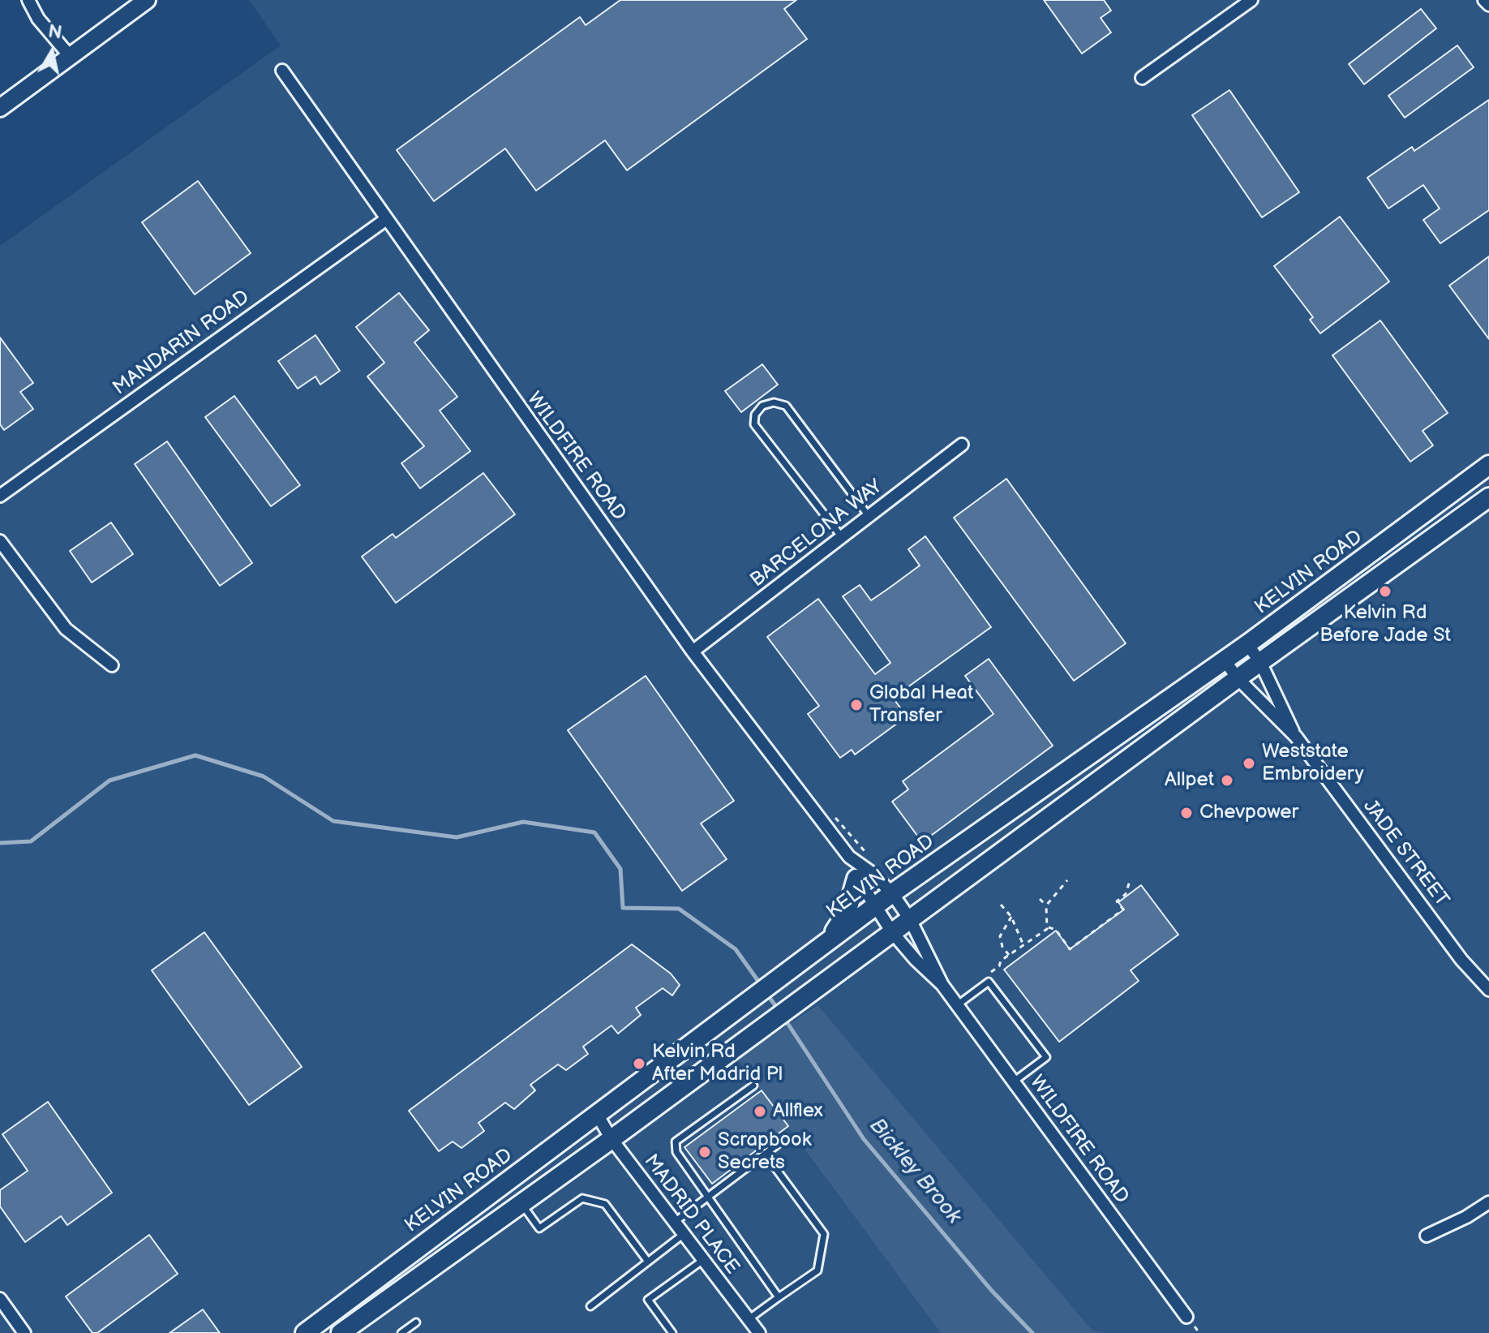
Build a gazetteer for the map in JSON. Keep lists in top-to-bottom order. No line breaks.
{"streets":{"main road":["KELVIN ROAD"],"street":["MANDARIN ROAD","WILDFIRE ROAD","BARCELONA WAY","JADE STREET","MADRID PLACE"]},"crossings":[["MANDARIN ROAD","WILDFIRE ROAD"],["WILDFIRE ROAD","BARCELONA WAY"],["WILDFIRE ROAD","KELVIN ROAD"],["KELVIN ROAD","JADE STREET"],["KELVIN ROAD","MADRID PLACE"]],"water":["Bickley Brook"],"places":["Kelvin Rd Before Jade St","Global Heat Transfer","Weststate Embroidery","Allpet","Chevpower","Kelvin Rd After Madrid Pl","Allflex","Scrapbook Secrets"],"north":"top"}
